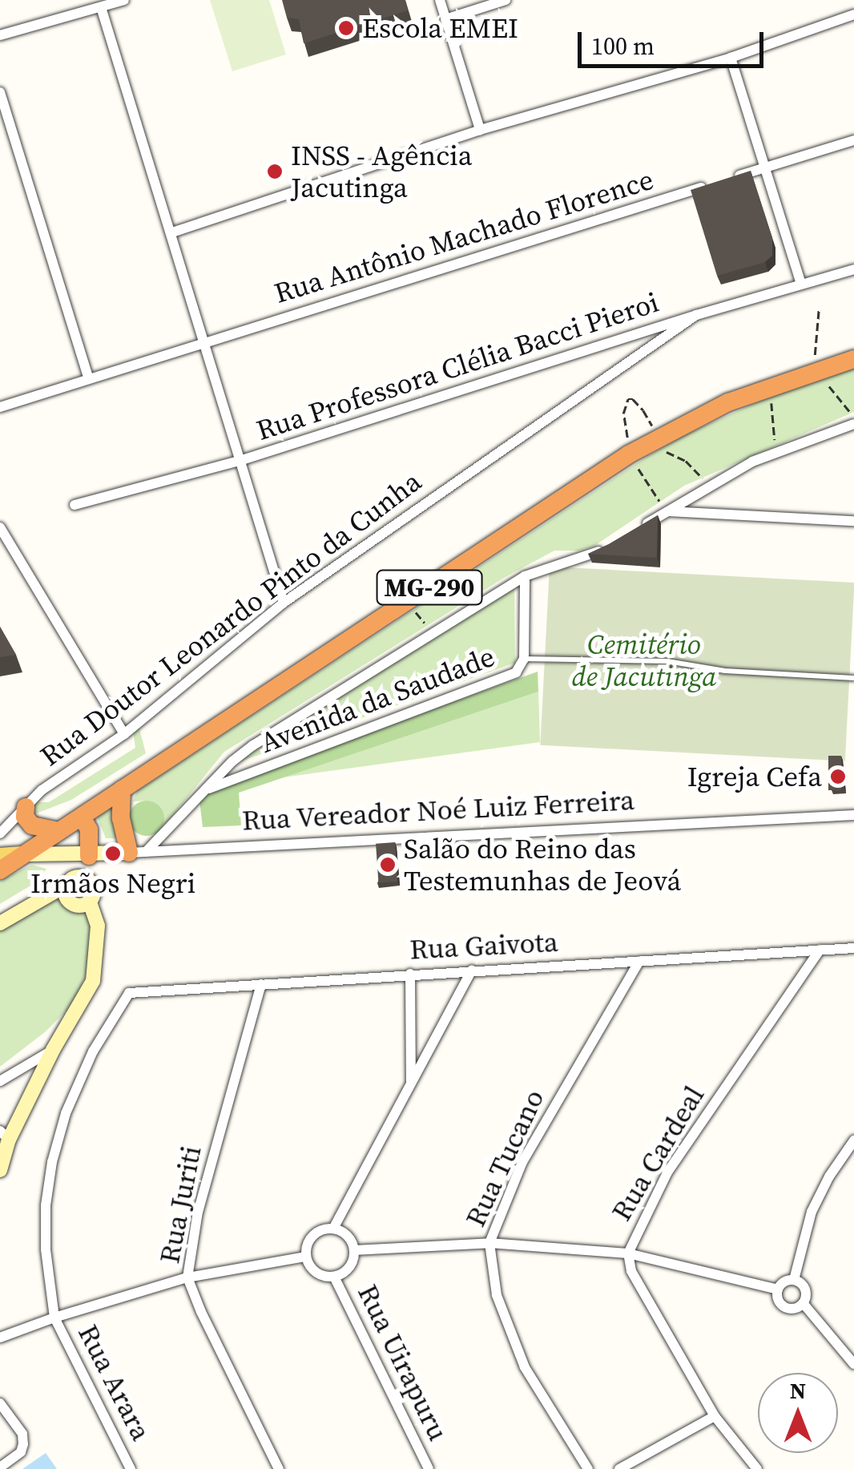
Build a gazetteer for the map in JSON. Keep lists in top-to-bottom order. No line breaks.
{"streets":{"highway":["MG-290"],"street":["Rua Antônio Machado Florence","Rua Professora Clélia Bacci Pieroi","Rua Doutor Leonardo Pinto da Cunha","Avenida da Saudade","Rua Vereador Noé Luiz Ferreira","Rua Gaivota","Rua Cardeal","Rua Tucano","Rua Juriti","Rua Uirapuru","Rua Arara"]},"crossings":[["Rua Professora Clélia Bacci Pieroi","Rua Doutor Leonardo Pinto da Cunha"],["MG-290","Rua Vereador Noé Luiz Ferreira"],["Rua Gaivota","Rua Cardeal"],["Rua Gaivota","Rua Tucano"],["Rua Gaivota","Rua Juriti"],["Rua Gaivota","Rua Arara"]],"parks":["Cemitério de Jacutinga"],"places":["Escola EMEI","INSS - Agência Jacutinga","Igreja Cefa","Irmãos Negri","Salão do Reino das Testemunhas de Jeová"],"scale_bar":"100 m","north":"top"}
